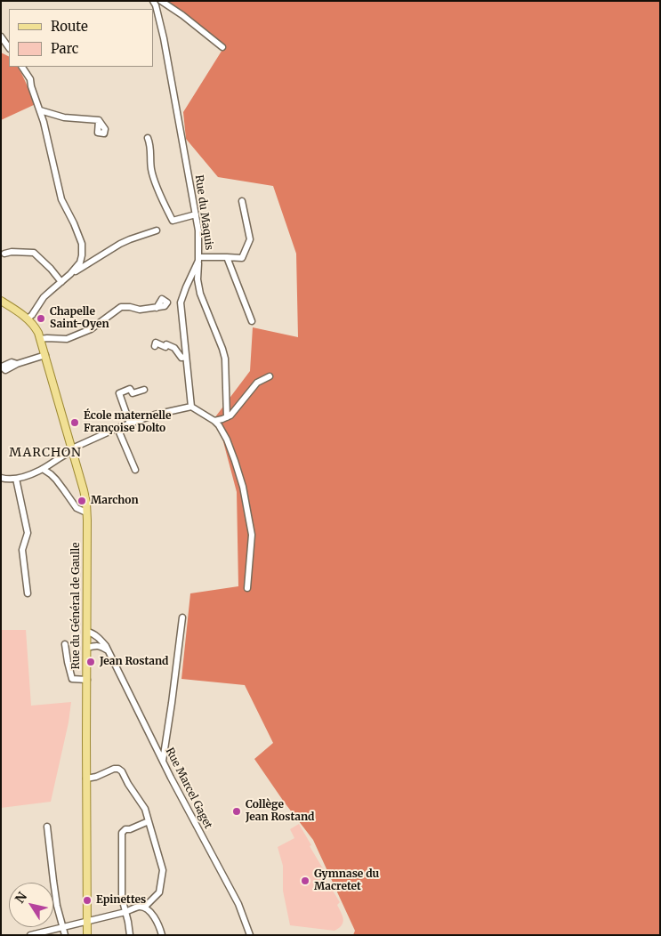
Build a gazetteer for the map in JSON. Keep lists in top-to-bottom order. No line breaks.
{"streets":{"main road":["Rue du Général de Gaulle"],"street":["Rue du Maquis","Rue Marcel Gaget"]},"crossings":[["Rue du Général de Gaulle","Rue Marcel Gaget"]],"districts":["MARCHON"],"places":["Chapelle Saint-Oyen","École maternelle Françoise Dolto","Marchon","Jean Rostand","Collège Jean Rostand","Gymnase du Macretet","Epinettes"],"legend":["Route","Parc"],"north":"top left"}
